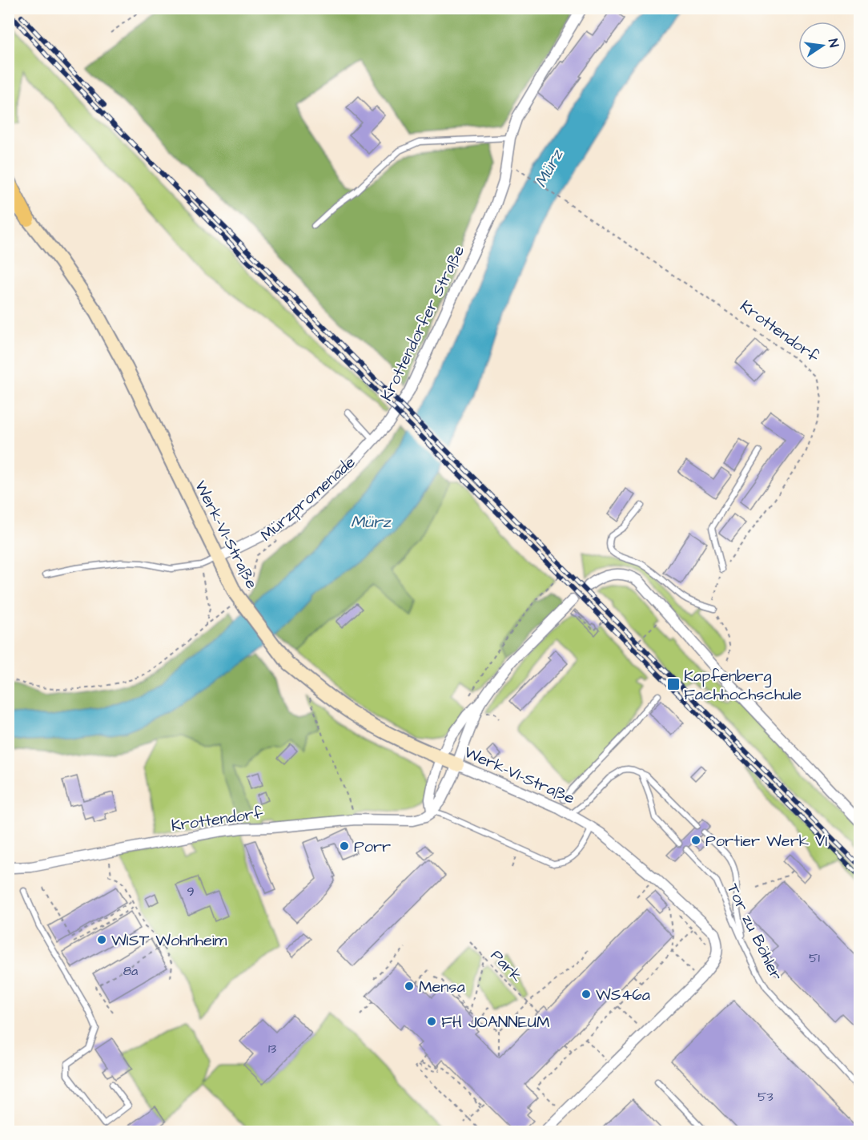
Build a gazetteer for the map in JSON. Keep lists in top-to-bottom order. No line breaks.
{"streets":{"main road":["Werk-VI-Straße"],"street":["Krottendorfer Straße","Krottendorf"],"lane":["Tor zu Böhler"],"path":["Mürzpromenade","Park"]},"crossings":[["Krottendorfer Straße","Werk-VI-Straße"],["Mürzpromenade","Werk-VI-Straße"]],"water":["Mürz"],"places":{"transit":["Kapfenberg Fachhochschule"],"other":["Portier Werk VI","Porr","WIST Wohnheim","Mensa","WS46a","FH JOANNEUM"]},"house_numbers":["9","51","8a","13","53"],"north":"right"}
